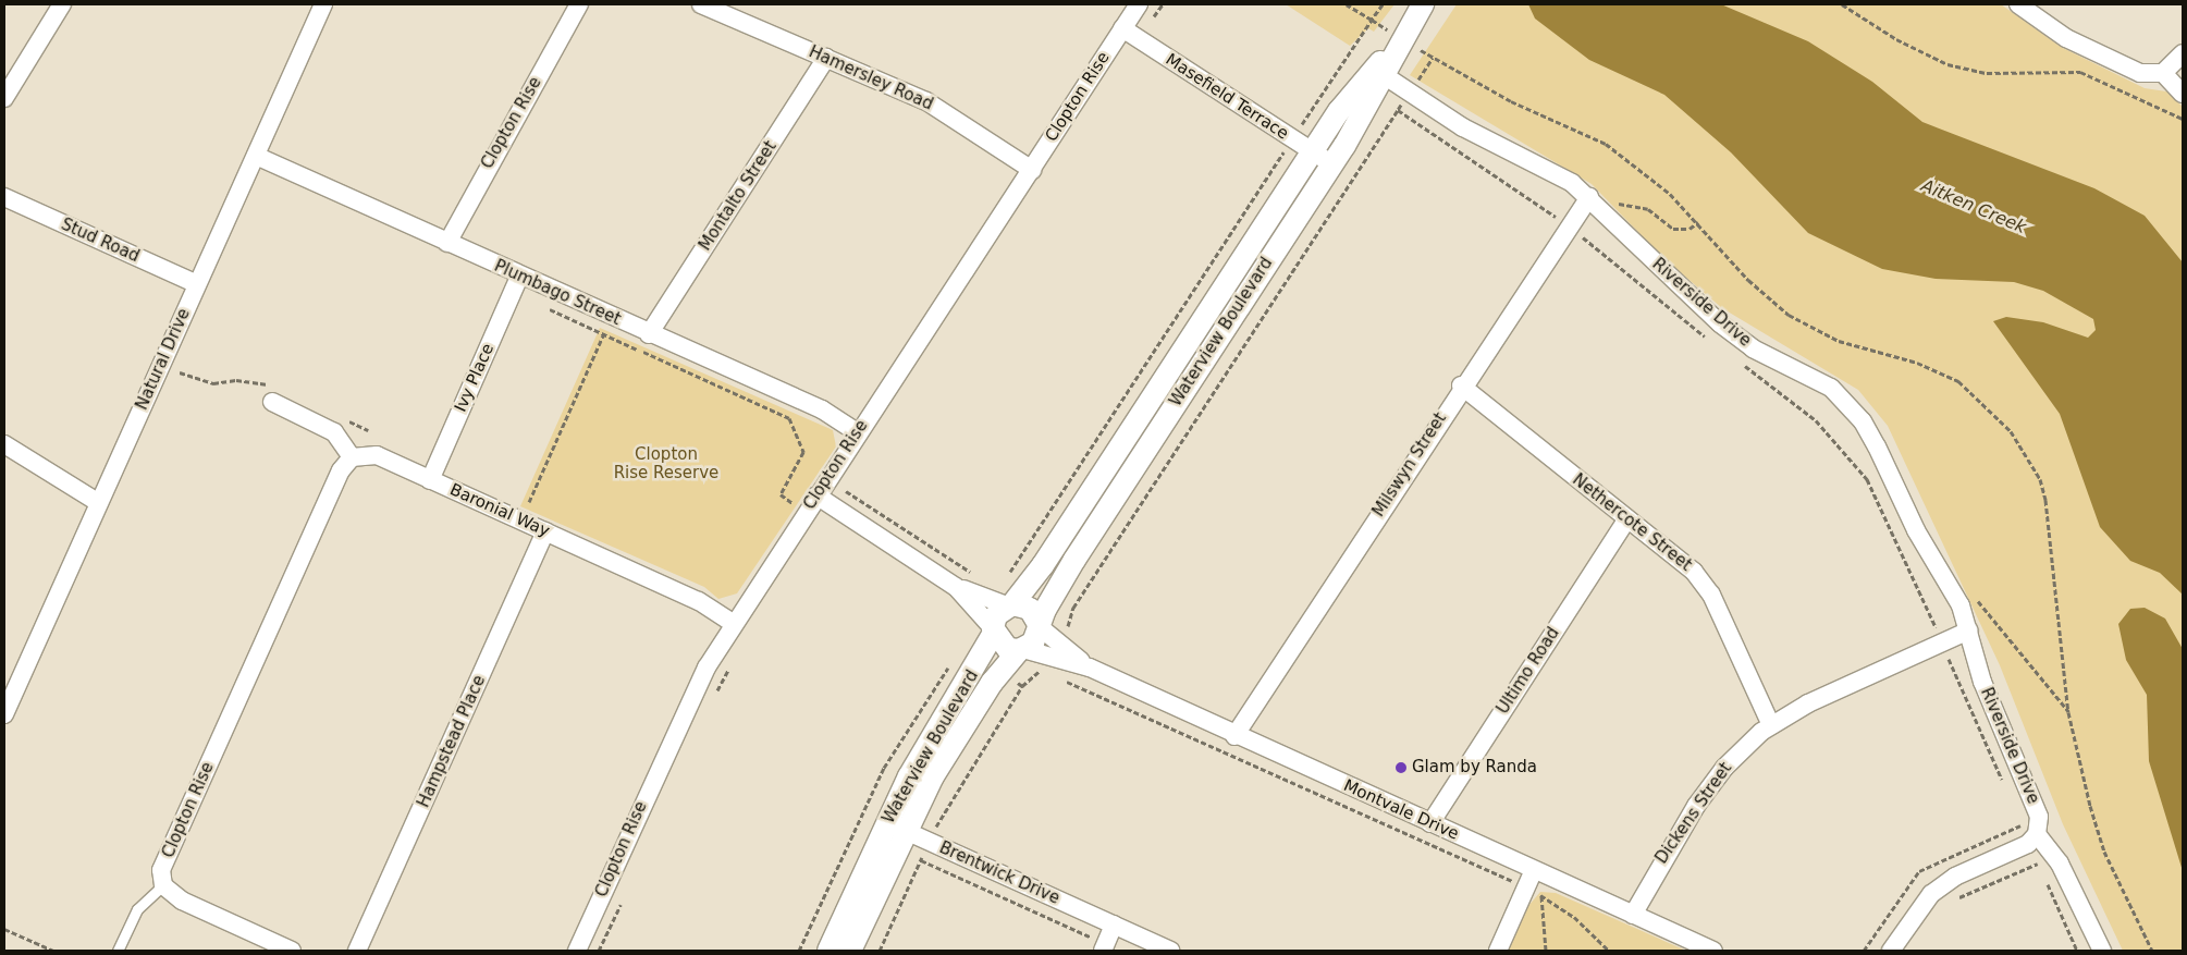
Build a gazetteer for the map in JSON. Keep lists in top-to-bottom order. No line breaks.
{"streets":{"street":["Hamersley Road","Clopton Rise","Masefield Terrace","Montalto Street","Stud Road","Plumbago Street","Riverside Drive","Waterview Boulevard","Natural Drive","Ivy Place","Milswyn Street","Baronial Way","Nethercote Street","Ultimo Road","Hampstead Place","Montvale Drive","Dickens Street","Brentwick Drive"]},"crossings":[["Hamersley Road","Clopton Rise"],["Hamersley Road","Montalto Street"],["Clopton Rise","Masefield Terrace"],["Clopton Rise","Plumbago Street"],["Clopton Rise","Baronial Way"],["Masefield Terrace","Waterview Boulevard"],["Montalto Street","Plumbago Street"],["Stud Road","Natural Drive"],["Plumbago Street","Natural Drive"],["Plumbago Street","Ivy Place"],["Riverside Drive","Waterview Boulevard"],["Riverside Drive","Milswyn Street"],["Waterview Boulevard","Montvale Drive"],["Waterview Boulevard","Brentwick Drive"],["Ivy Place","Baronial Way"],["Milswyn Street","Nethercote Street"],["Milswyn Street","Montvale Drive"],["Baronial Way","Hampstead Place"],["Nethercote Street","Ultimo Road"],["Nethercote Street","Dickens Street"],["Ultimo Road","Montvale Drive"],["Montvale Drive","Dickens Street"]],"water":["Aitken Creek"],"parks":["Clopton Rise Reserve"],"places":["Glam by Randa"]}
